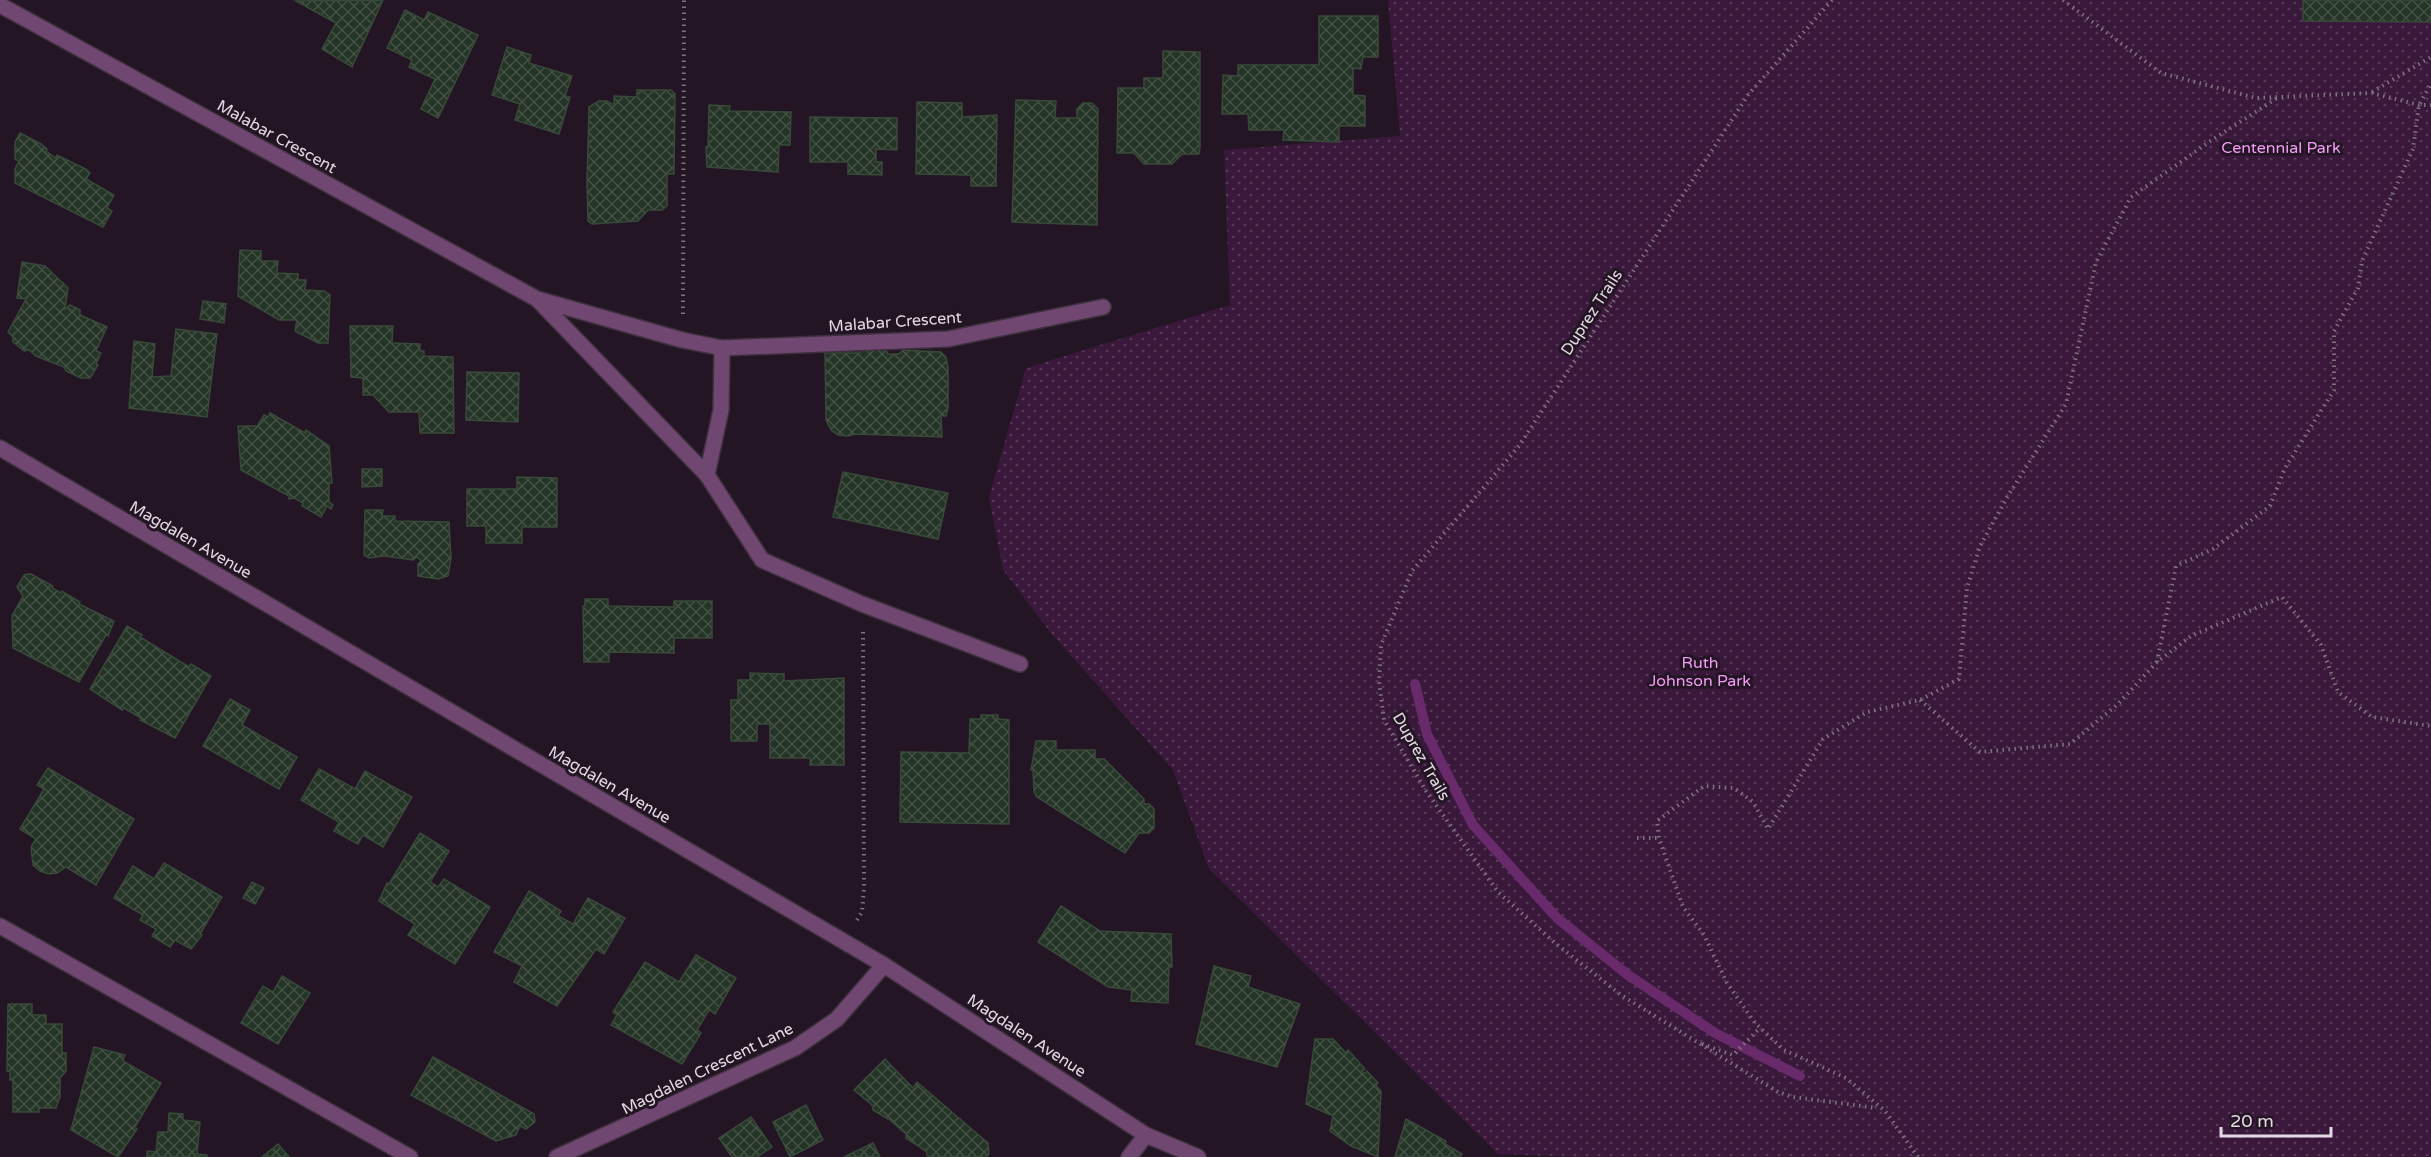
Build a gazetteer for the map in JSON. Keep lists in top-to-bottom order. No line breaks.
{"streets":{"street":["Malabar Crescent","Magdalen Avenue","Magdalen Crescent Lane"],"path":["Duprez Trails"]},"crossings":[["Magdalen Avenue","Magdalen Crescent Lane"]],"parks":["Centennial Park","Ruth Johnson Park"],"scale_bar":"20 m"}
